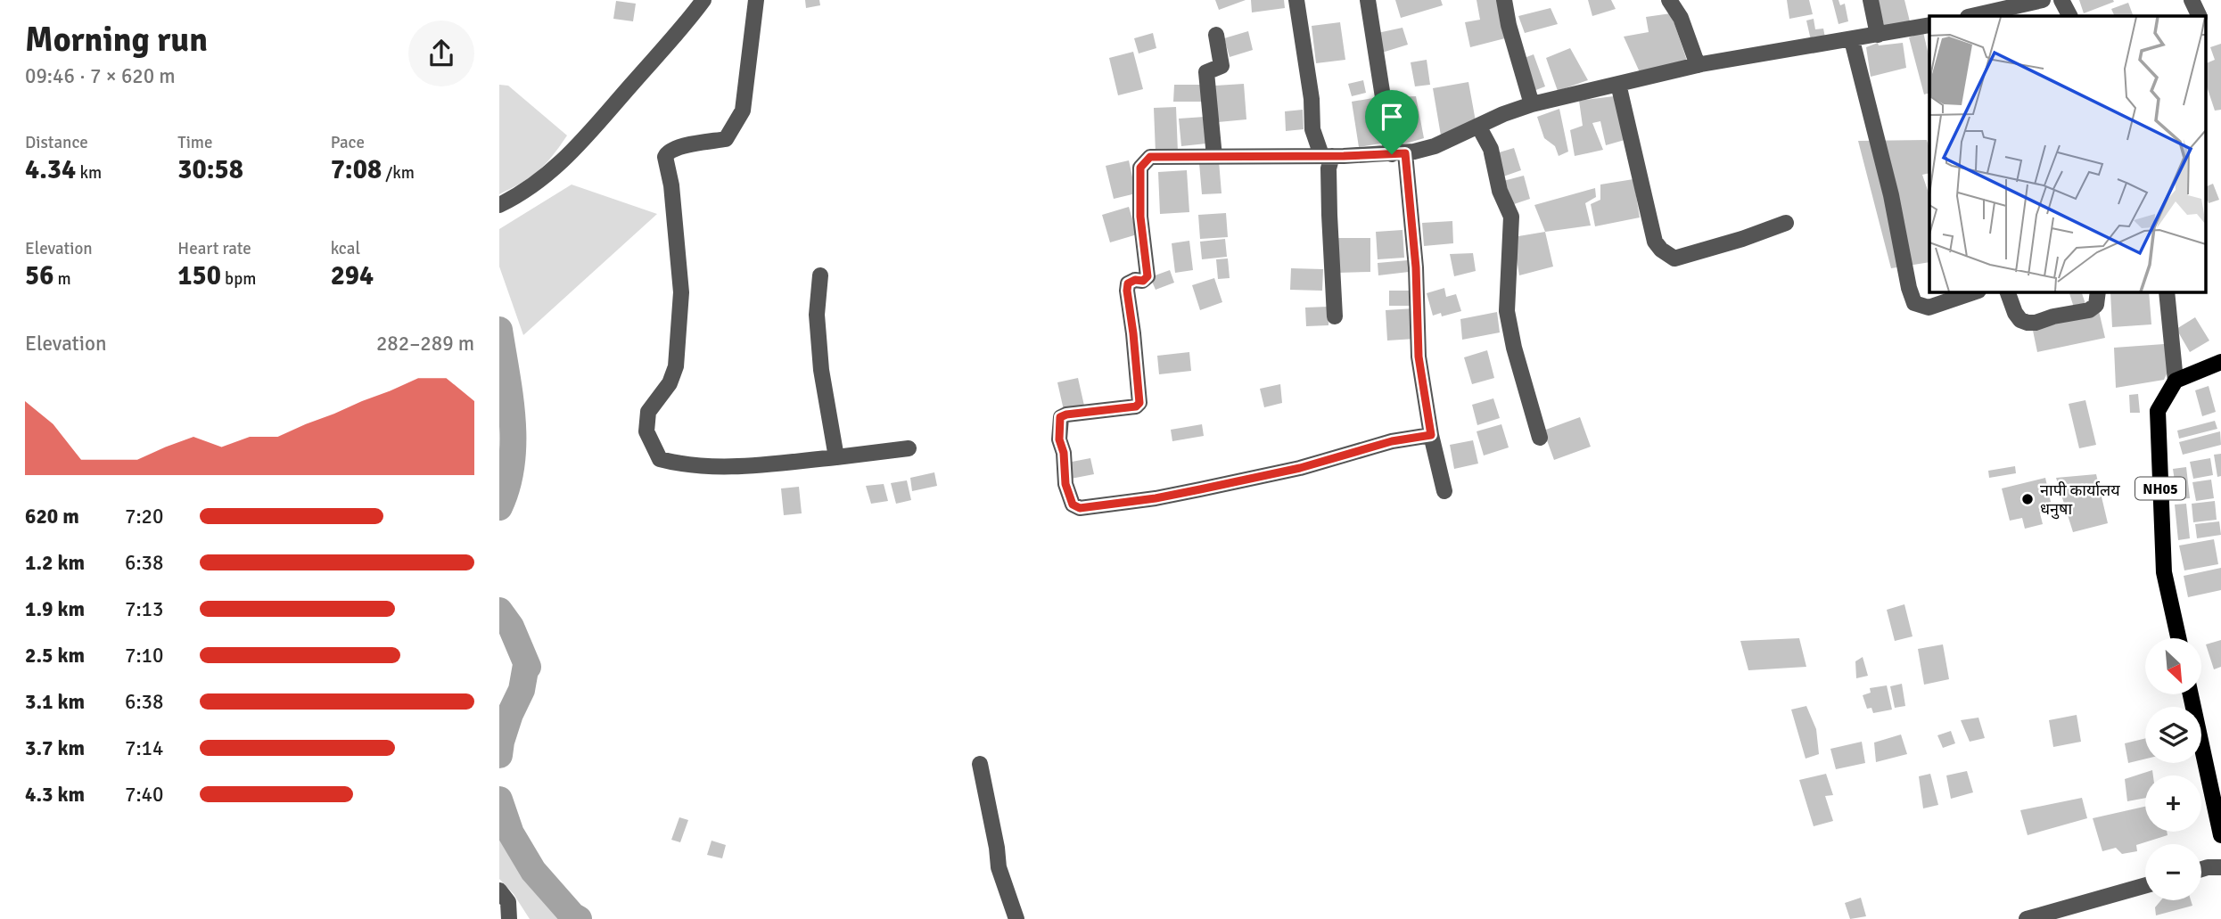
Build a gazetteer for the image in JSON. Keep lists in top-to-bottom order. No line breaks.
{"streets":{"main road":["NH05"]},"places":["नापी कार्यालय धनुषा"],"north":"bottom right","page":{"heading":["Morning run","09:46 · 7 × 620 m"],"stats":[["Distance","4.34 km"],["Time","30:58"],["Pace","7:08 /km"],["Elevation","56 m"],["Heart rate","150 bpm"],["kcal","294"]],"chart":["Elevation","282–289 m"],"list":[{"name":"620 m","note":"7:20"},{"name":"1.2 km","note":"6:38"},{"name":"1.9 km","note":"7:13"},{"name":"2.5 km","note":"7:10"},{"name":"3.1 km","note":"6:38"},{"name":"3.7 km","note":"7:14"},{"name":"4.3 km","note":"7:40"}],"map_buttons":["+","−"]}}
